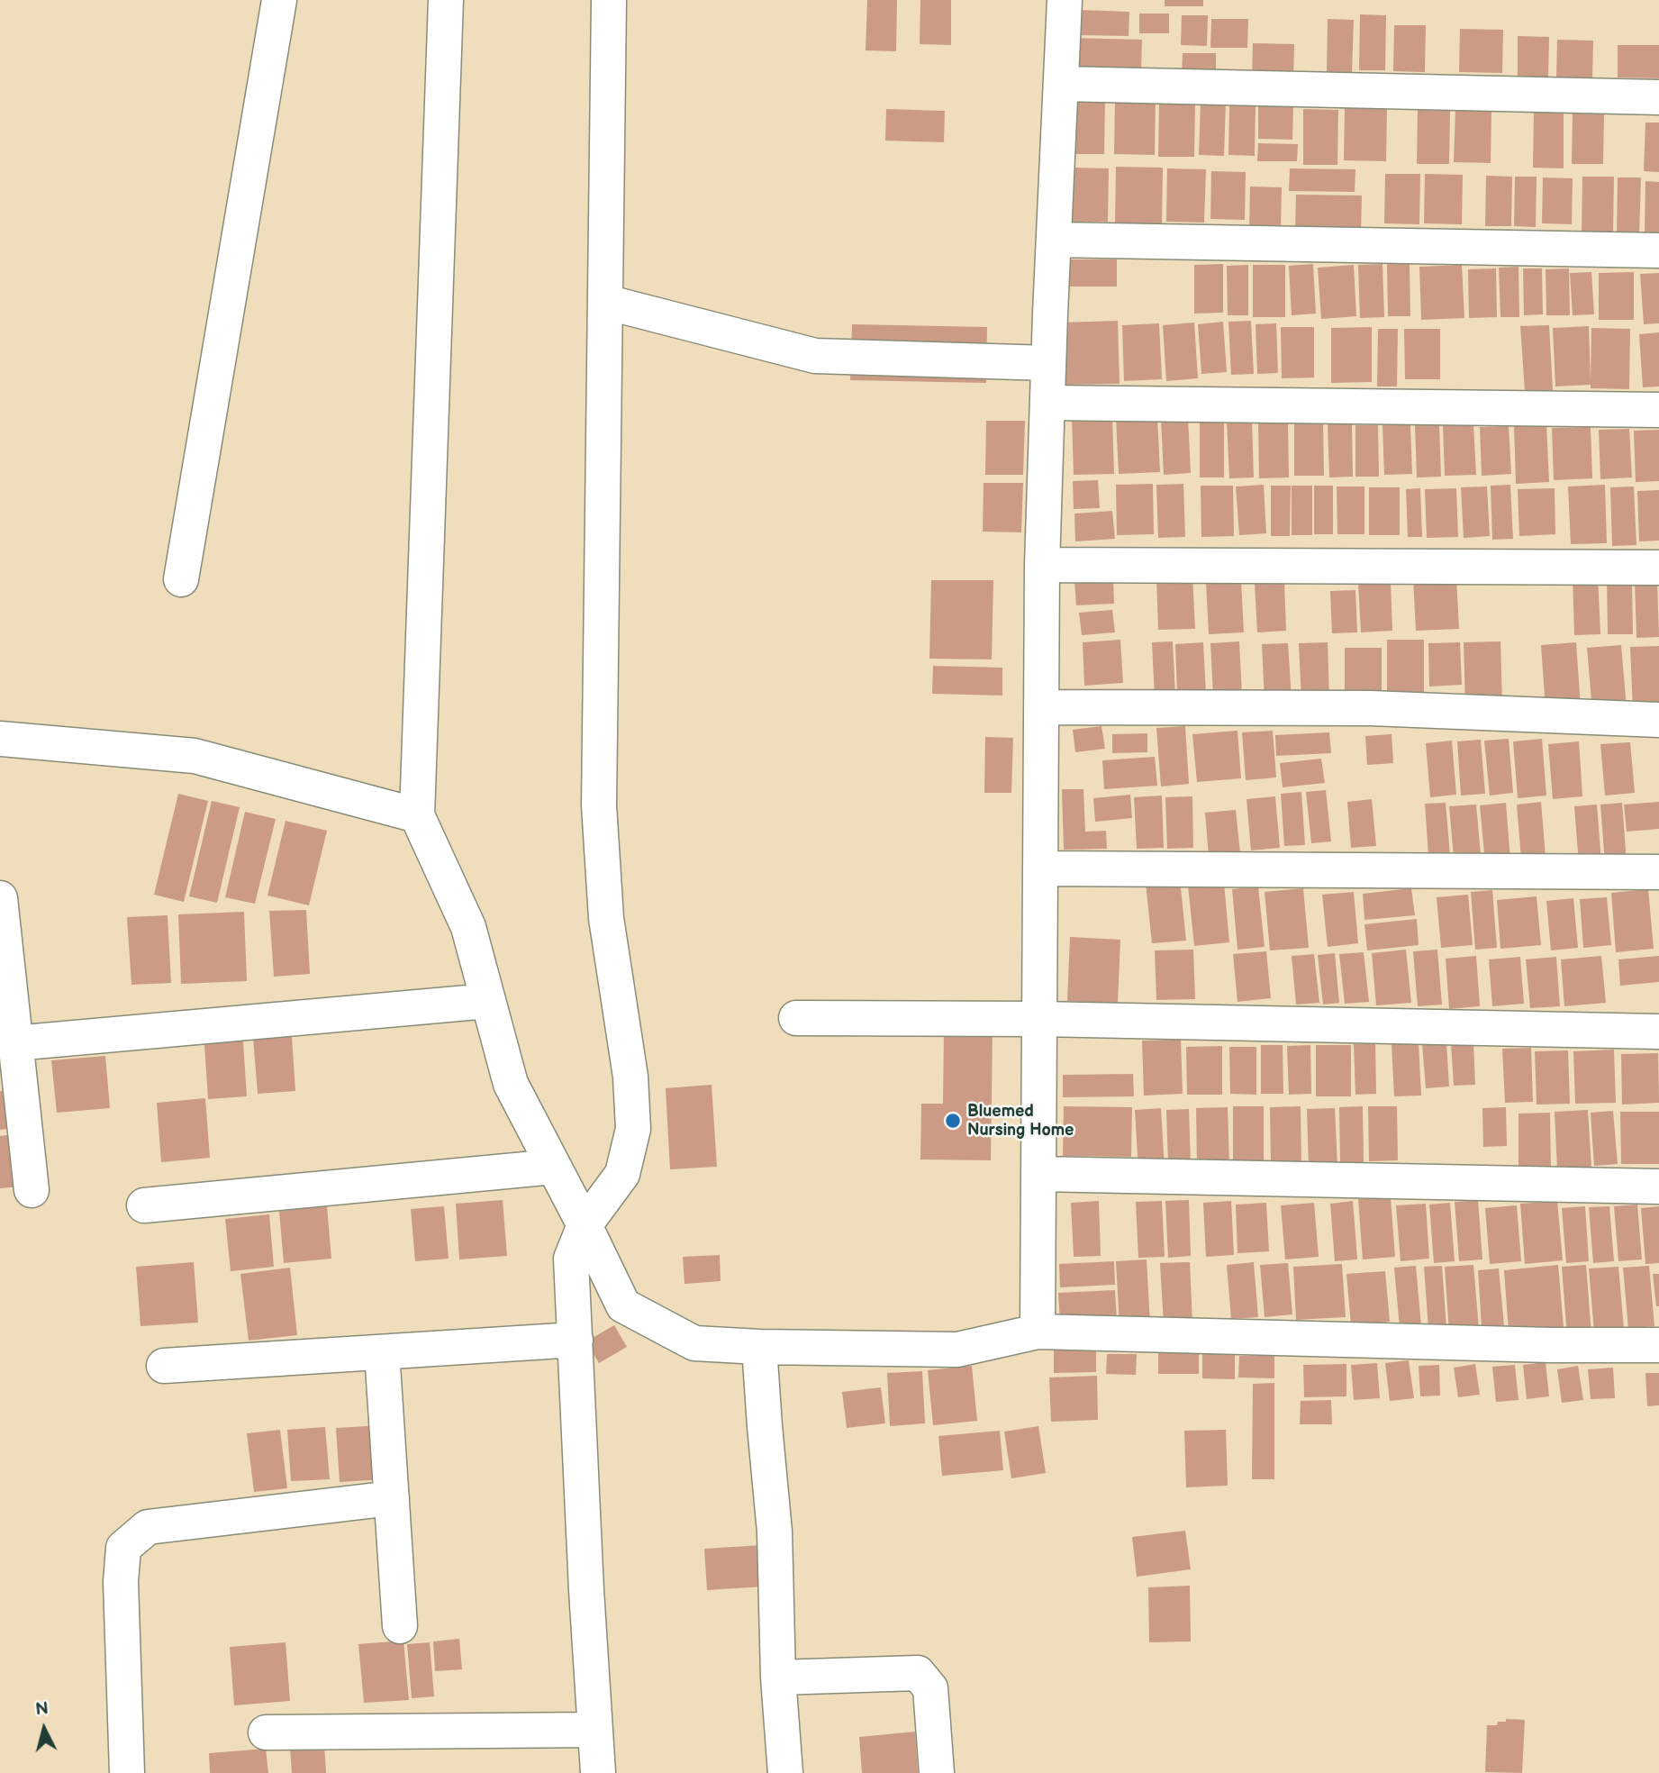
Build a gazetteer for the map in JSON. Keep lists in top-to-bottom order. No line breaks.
{"places":["Bluemed Nursing Home"],"north":"top"}
